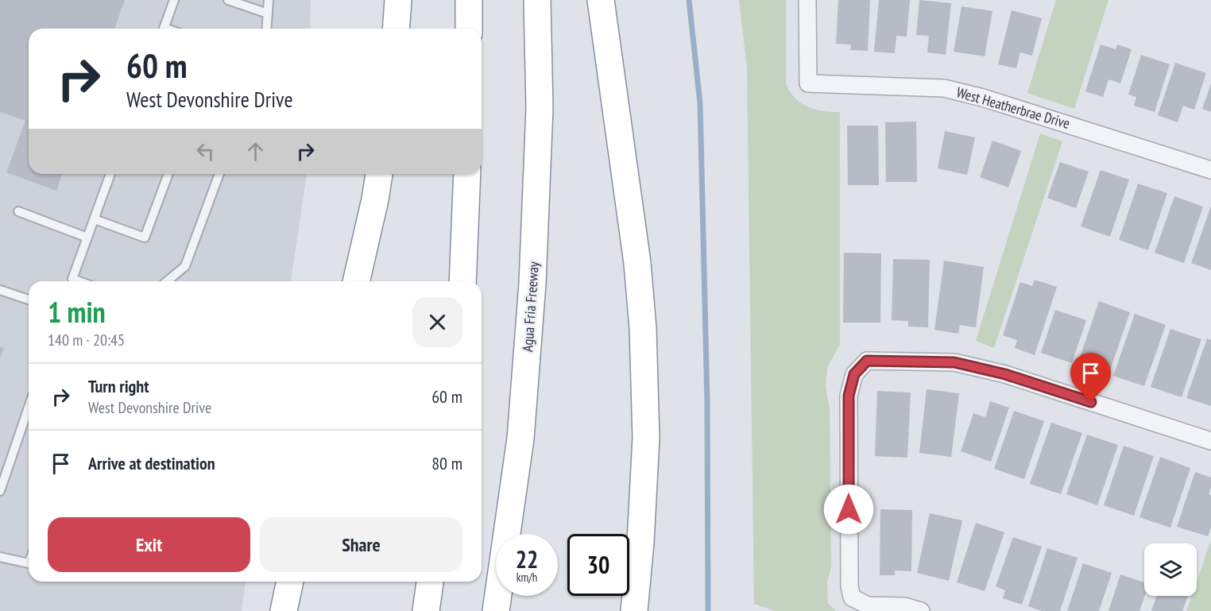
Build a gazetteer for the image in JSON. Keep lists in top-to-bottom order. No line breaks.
{"streets":{"highway":["Agua Fria Freeway"],"street":["West Heatherbrae Drive"]},"page":{"turn":["60 m","West Devonshire Drive"],"heading":["1 min","140 m · 20:45"],"list":[{"name":"Turn right","note":"West Devonshire Drive","value":"60 m"},{"name":"Arrive at destination","value":"80 m"}],"buttons":["Exit","Share"],"speed":"22 km/h","limit":"30"}}
